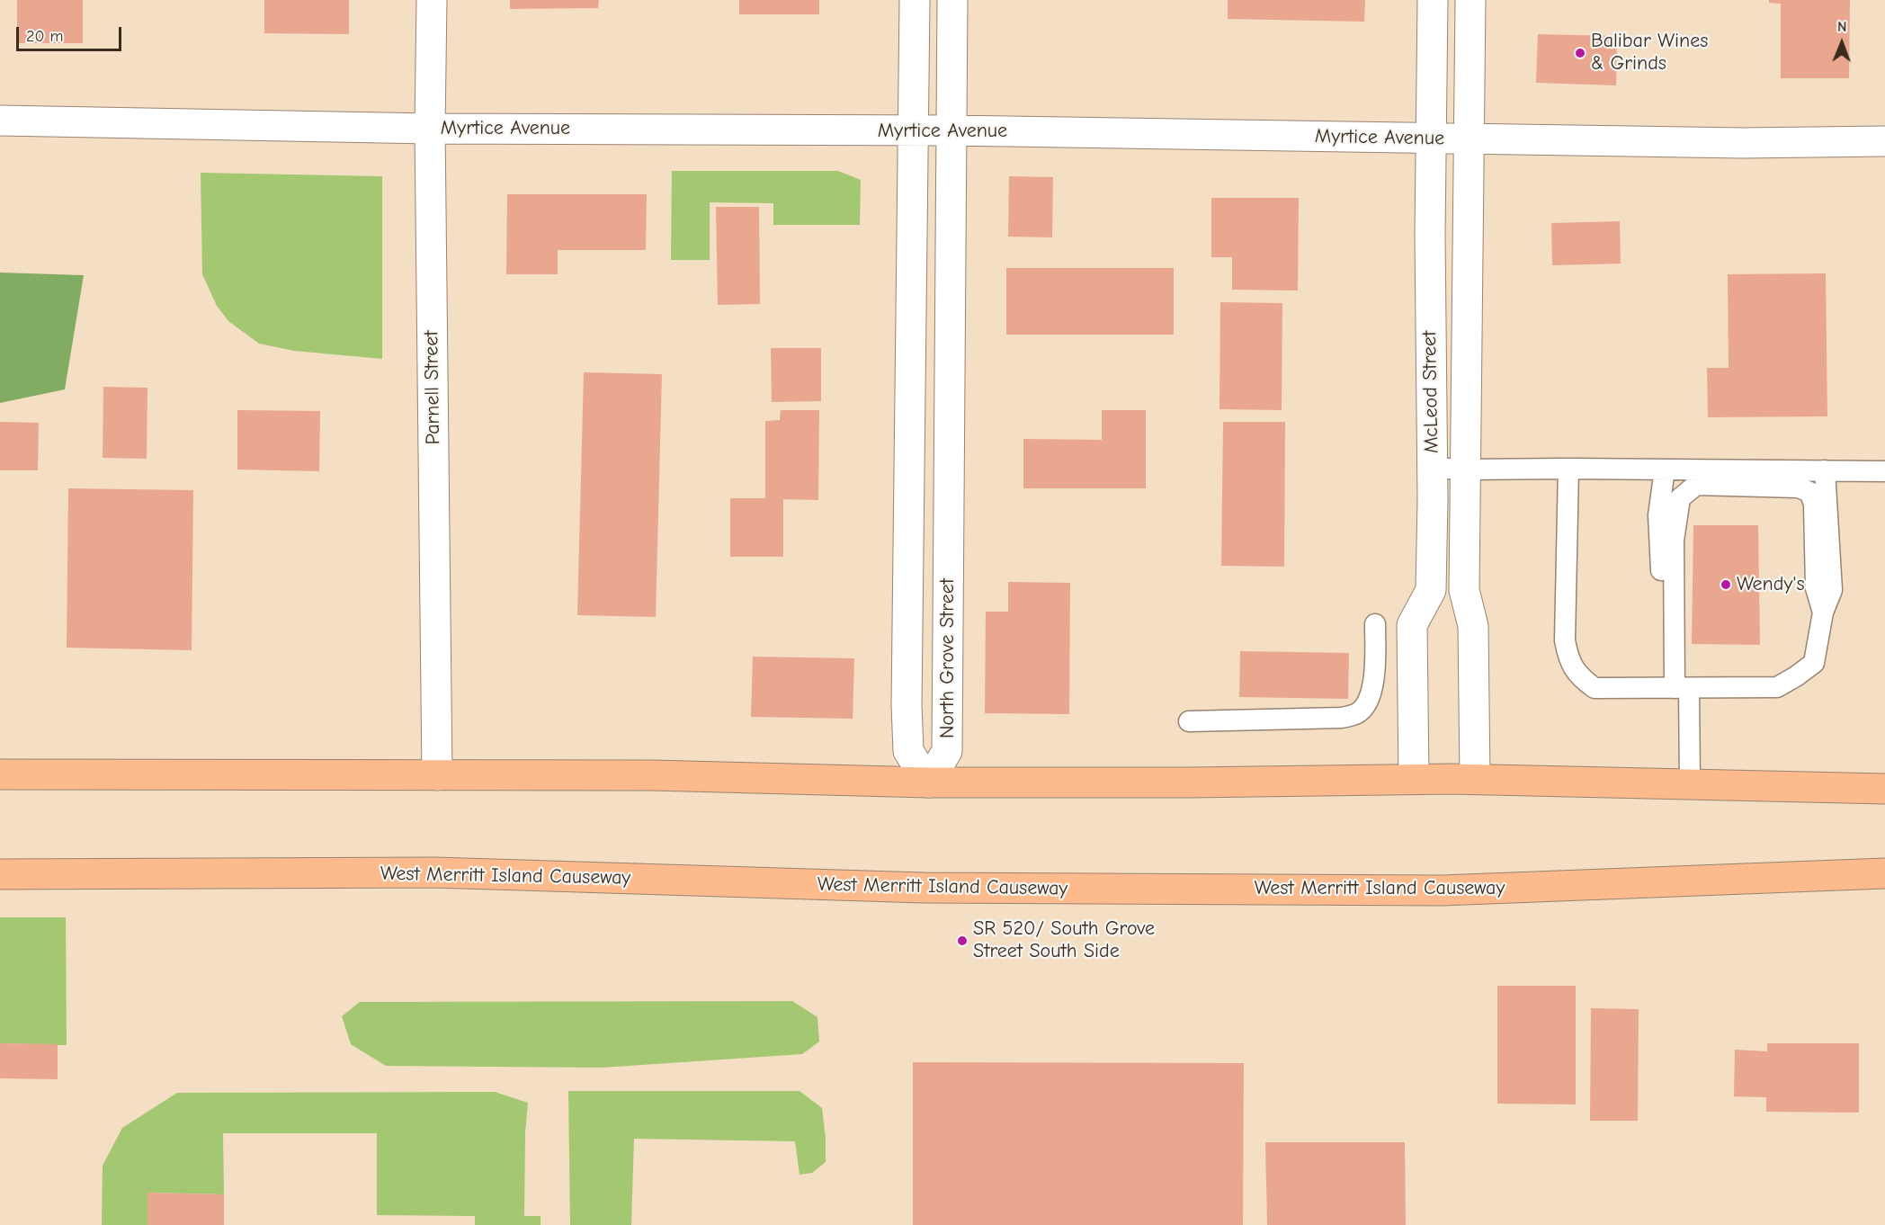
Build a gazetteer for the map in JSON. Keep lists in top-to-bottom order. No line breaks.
{"streets":{"main road":["West Merritt Island Causeway"],"street":["Myrtice Avenue","Parnell Street","McLeod Street","North Grove Street"]},"crossings":[["Myrtice Avenue","Parnell Street"],["Myrtice Avenue","McLeod Street"],["Myrtice Avenue","North Grove Street"]],"places":["Balibar Wines & Grinds","Wendy's","SR 520/ South Grove Street South Side"],"scale_bar":"20 m","north":"top"}
